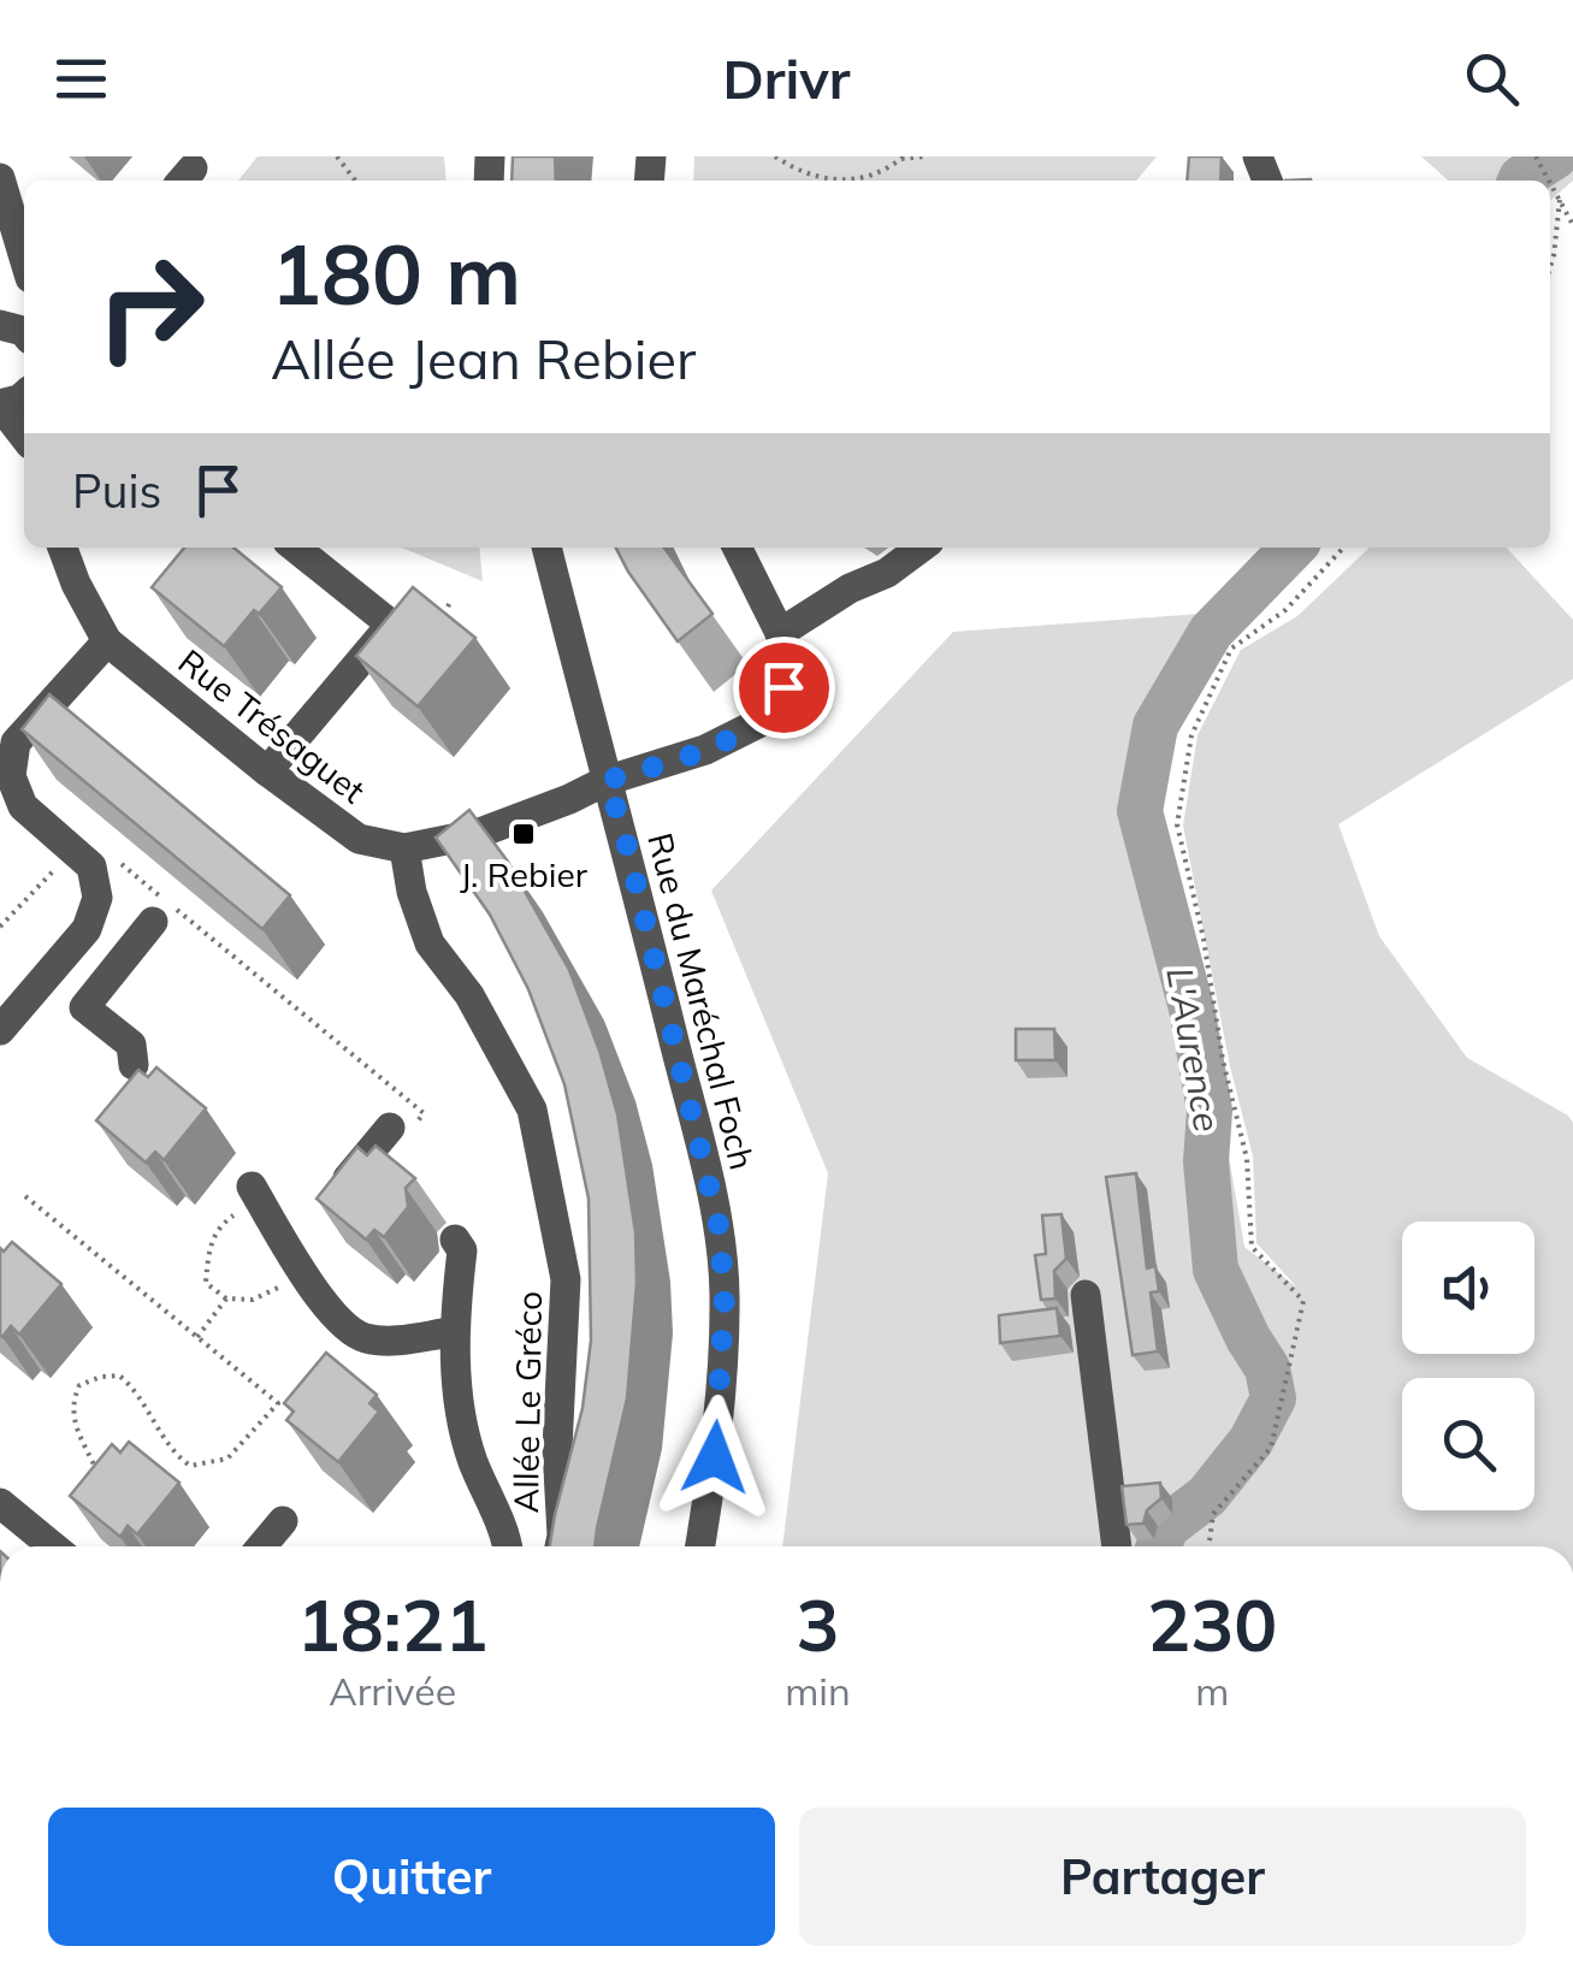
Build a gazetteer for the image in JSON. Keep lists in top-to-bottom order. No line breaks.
{"streets":{"street":["Rue Trésaguet","Rue du Maréchal Foch","Allée Le Gréco"]},"crossings":[["Rue Trésaguet","Allée Le Gréco"]],"water":["L'Aurence"],"places":{"transit":["J. Rebier"]},"page":{"header":"Drivr","turn":["180 m","Allée Jean Rebier"],"then":"Puis","eta":["18:21","Arrivée","3","min","230","m"],"buttons":["Quitter","Partager"]}}
